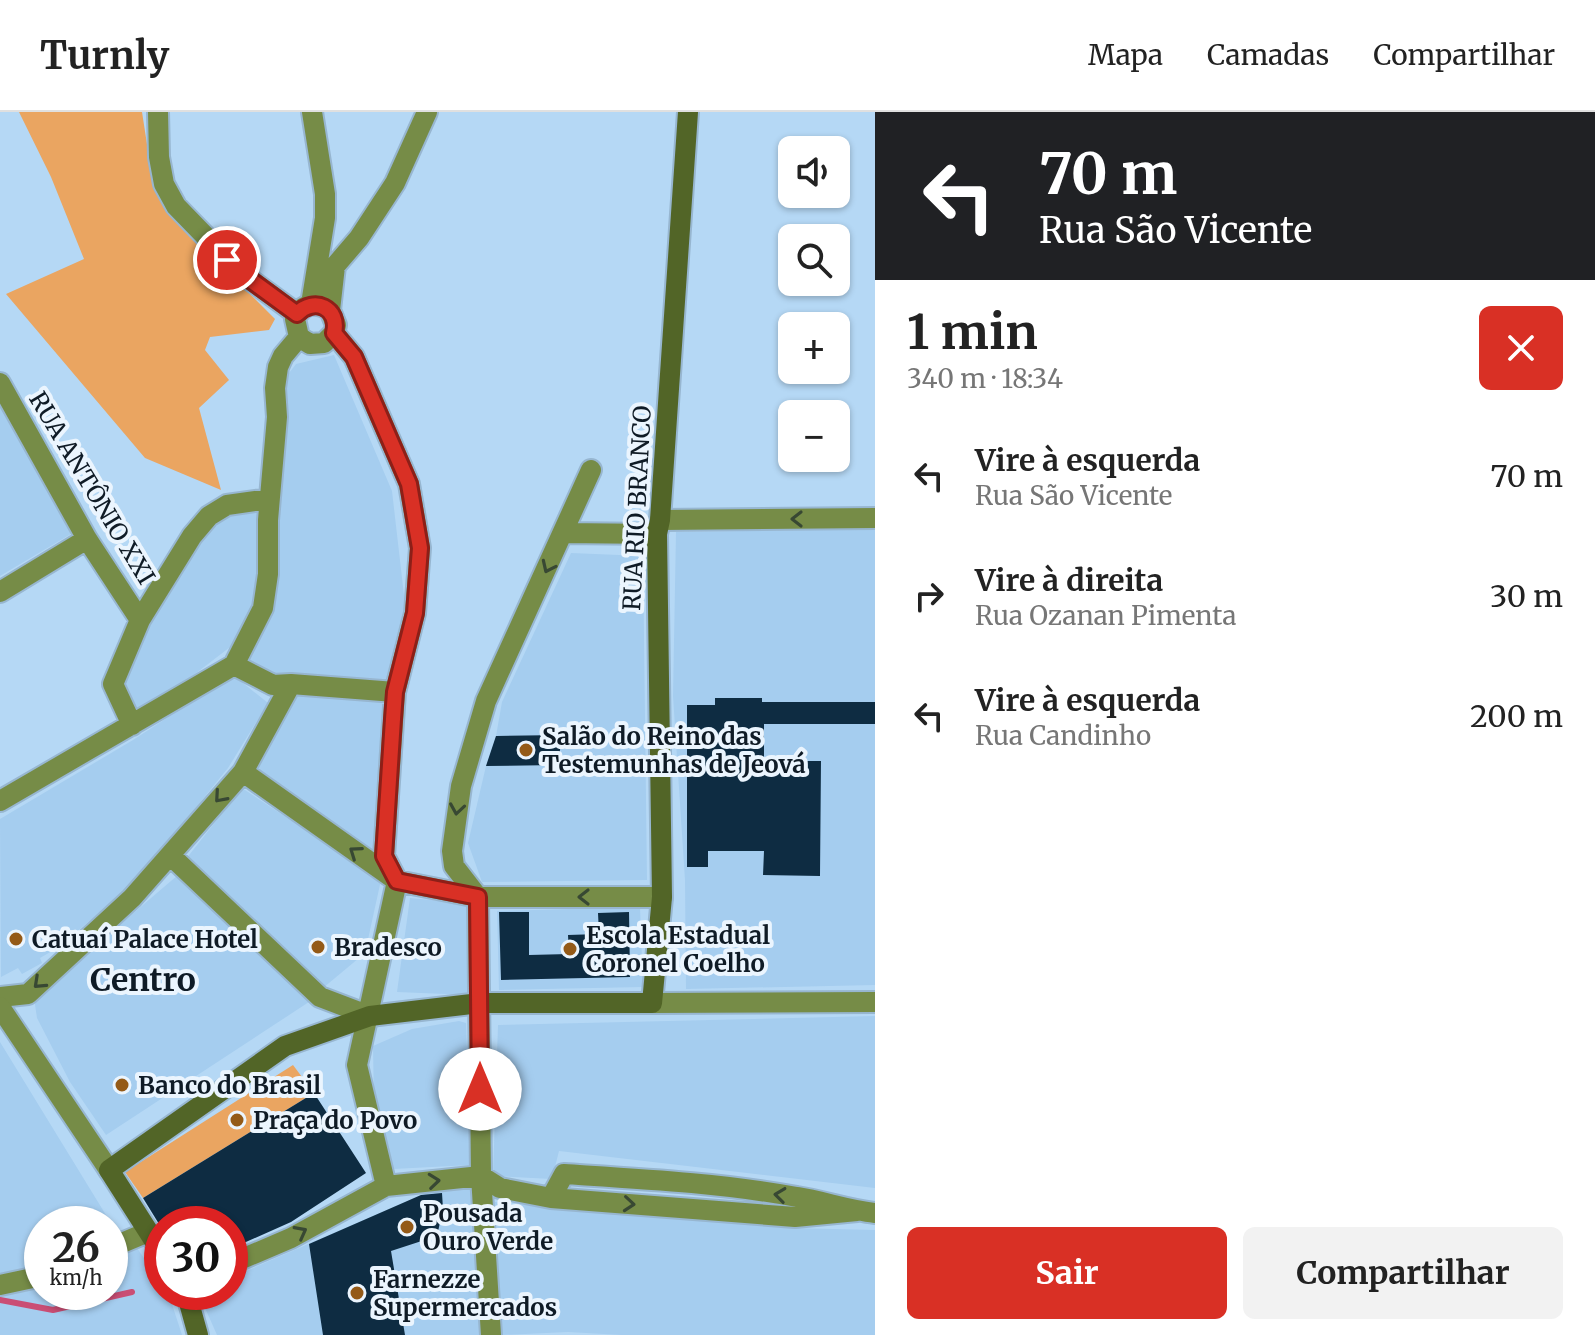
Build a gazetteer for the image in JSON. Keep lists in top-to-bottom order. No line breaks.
{"streets":{"main road":["RUA RIO BRANCO"],"street":["RUA ANTÔNIO XXI"]},"districts":["Centro"],"places":["Salão do Reino das Testemunhas de Jeová","Catuaí Palace Hotel","Bradesco","Escola Estadual Coronel Coelho","Banco do Brasil","Praça do Povo","Pousada Ouro Verde","Farnezze Supermercados"],"page":{"header":"Turnly","nav":["Mapa","Camadas","Compartilhar"],"turn":["70 m","Rua São Vicente"],"map_buttons":["+","−"],"heading":["1 min","340 m · 18:34"],"list":[{"name":"Vire à esquerda","note":"Rua São Vicente","value":"70 m"},{"name":"Vire à direita","note":"Rua Ozanan Pimenta","value":"30 m"},{"name":"Vire à esquerda","note":"Rua Candinho","value":"200 m"}],"speed":"26 km/h","limit":"30","buttons":["Sair","Compartilhar"]}}
